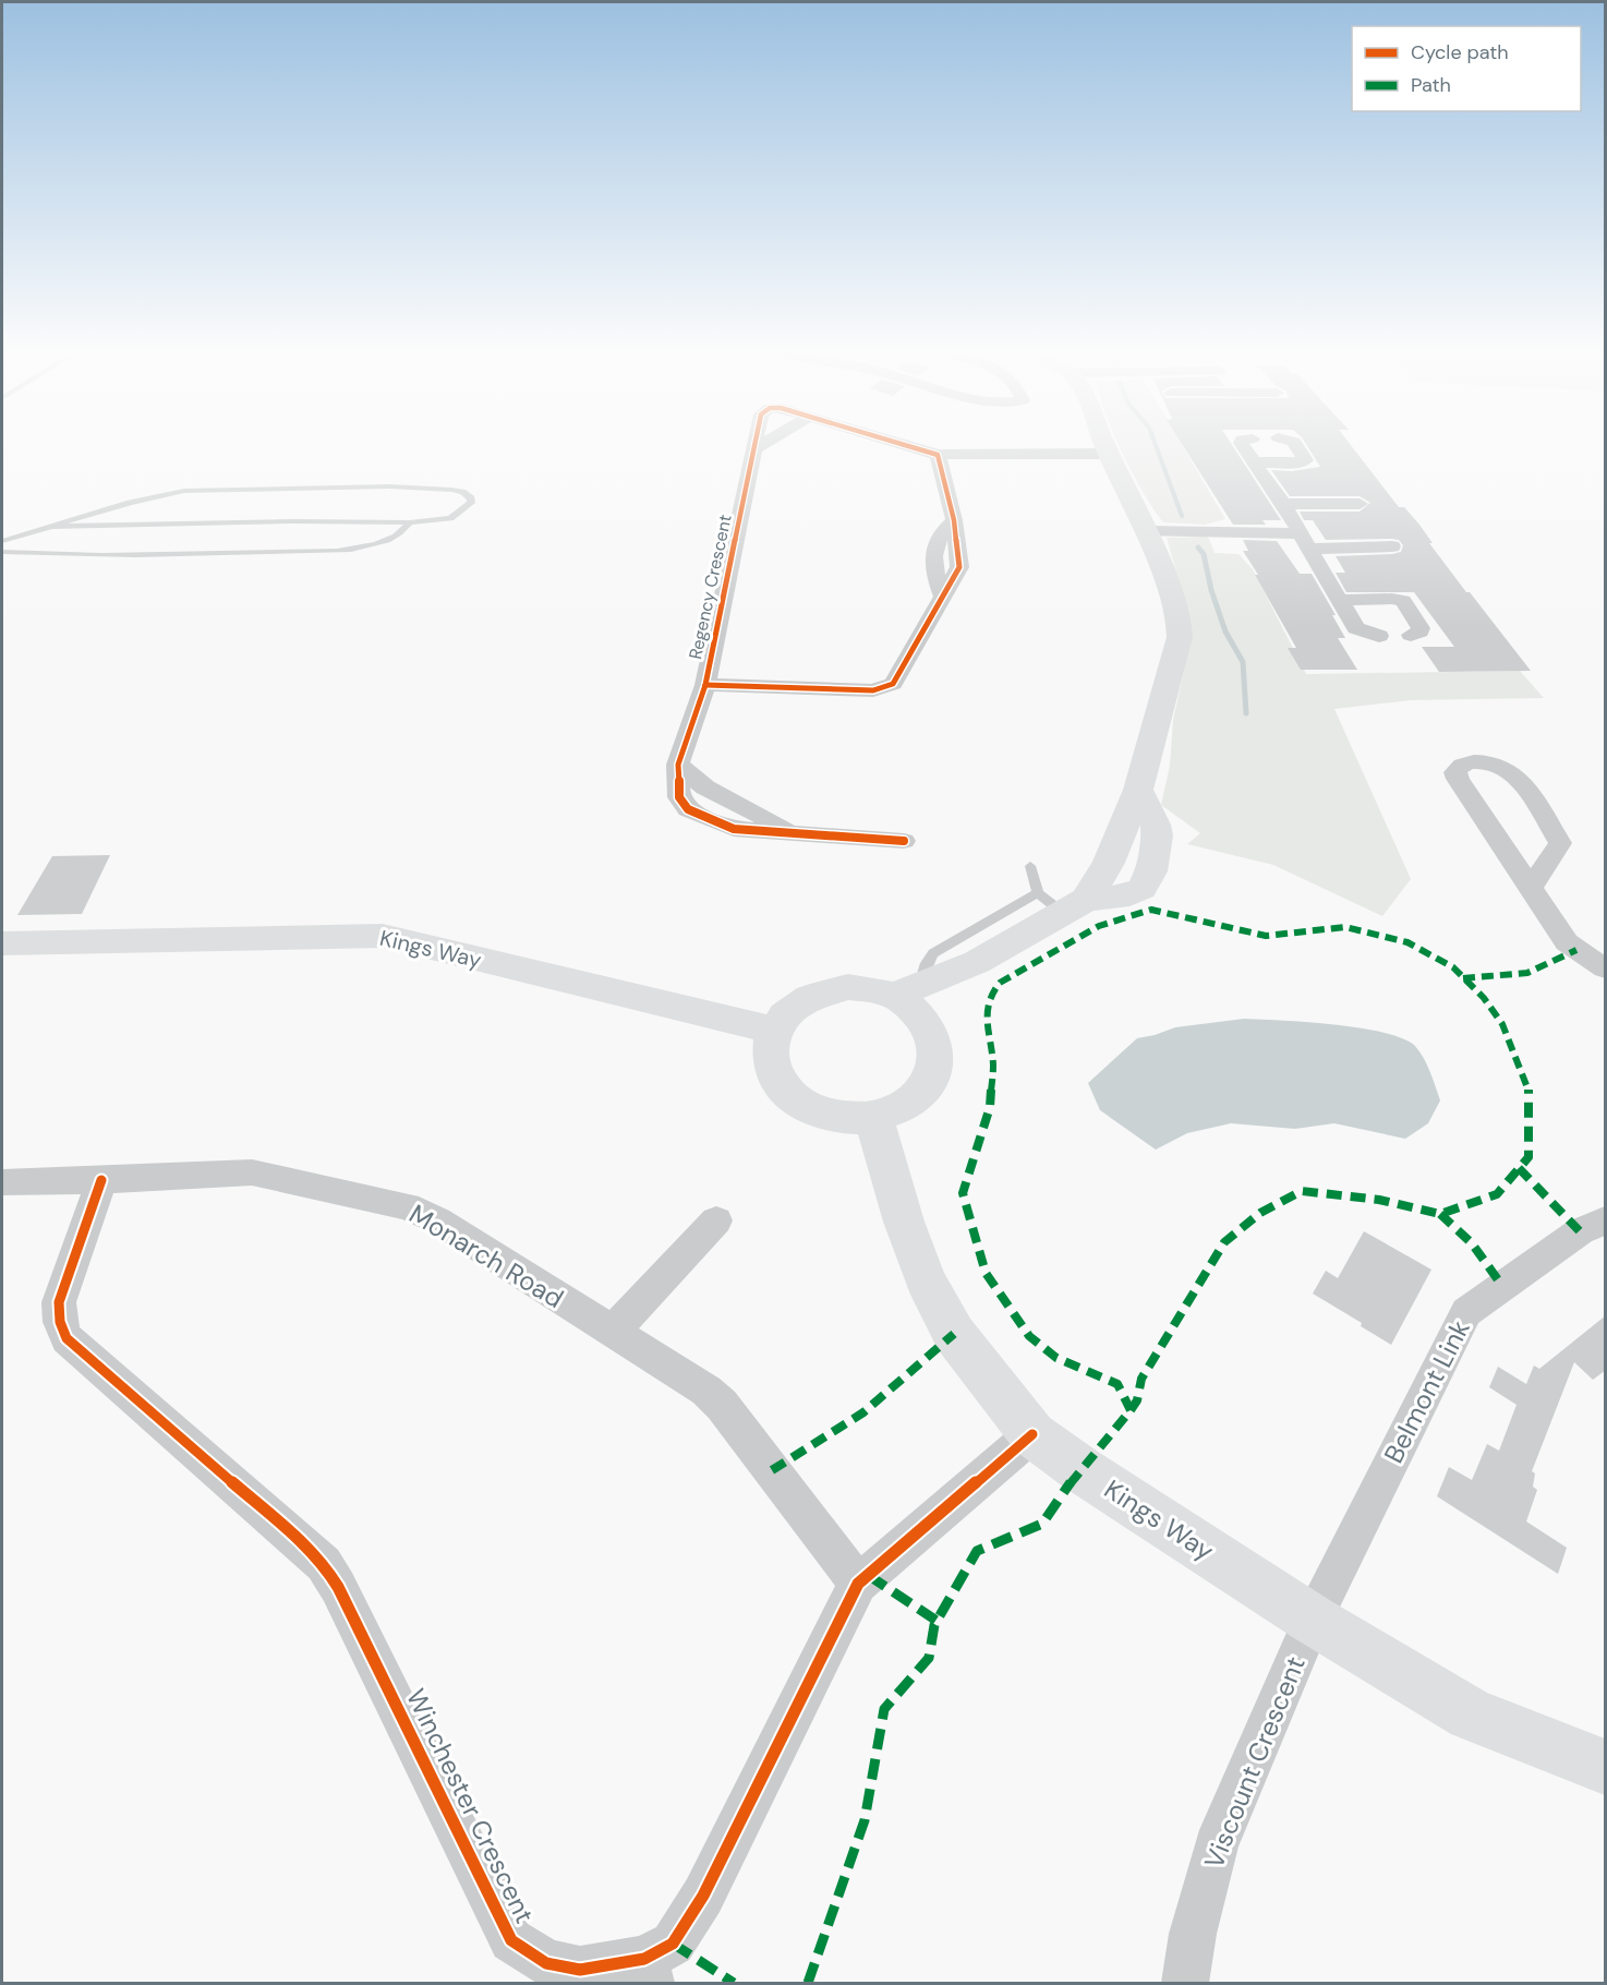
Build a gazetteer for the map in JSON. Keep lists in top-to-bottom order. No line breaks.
{"streets":{"street":["Regency Crescent","Kings Way","Monarch Road","Belmont Link","Viscount Crescent","Winchester Crescent"]},"crossings":[["Kings Way","Belmont Link"],["Kings Way","Viscount Crescent"],["Kings Way","Winchester Crescent"],["Monarch Road","Winchester Crescent"],["Belmont Link","Viscount Crescent"]],"legend":["Cycle path","Path"]}
